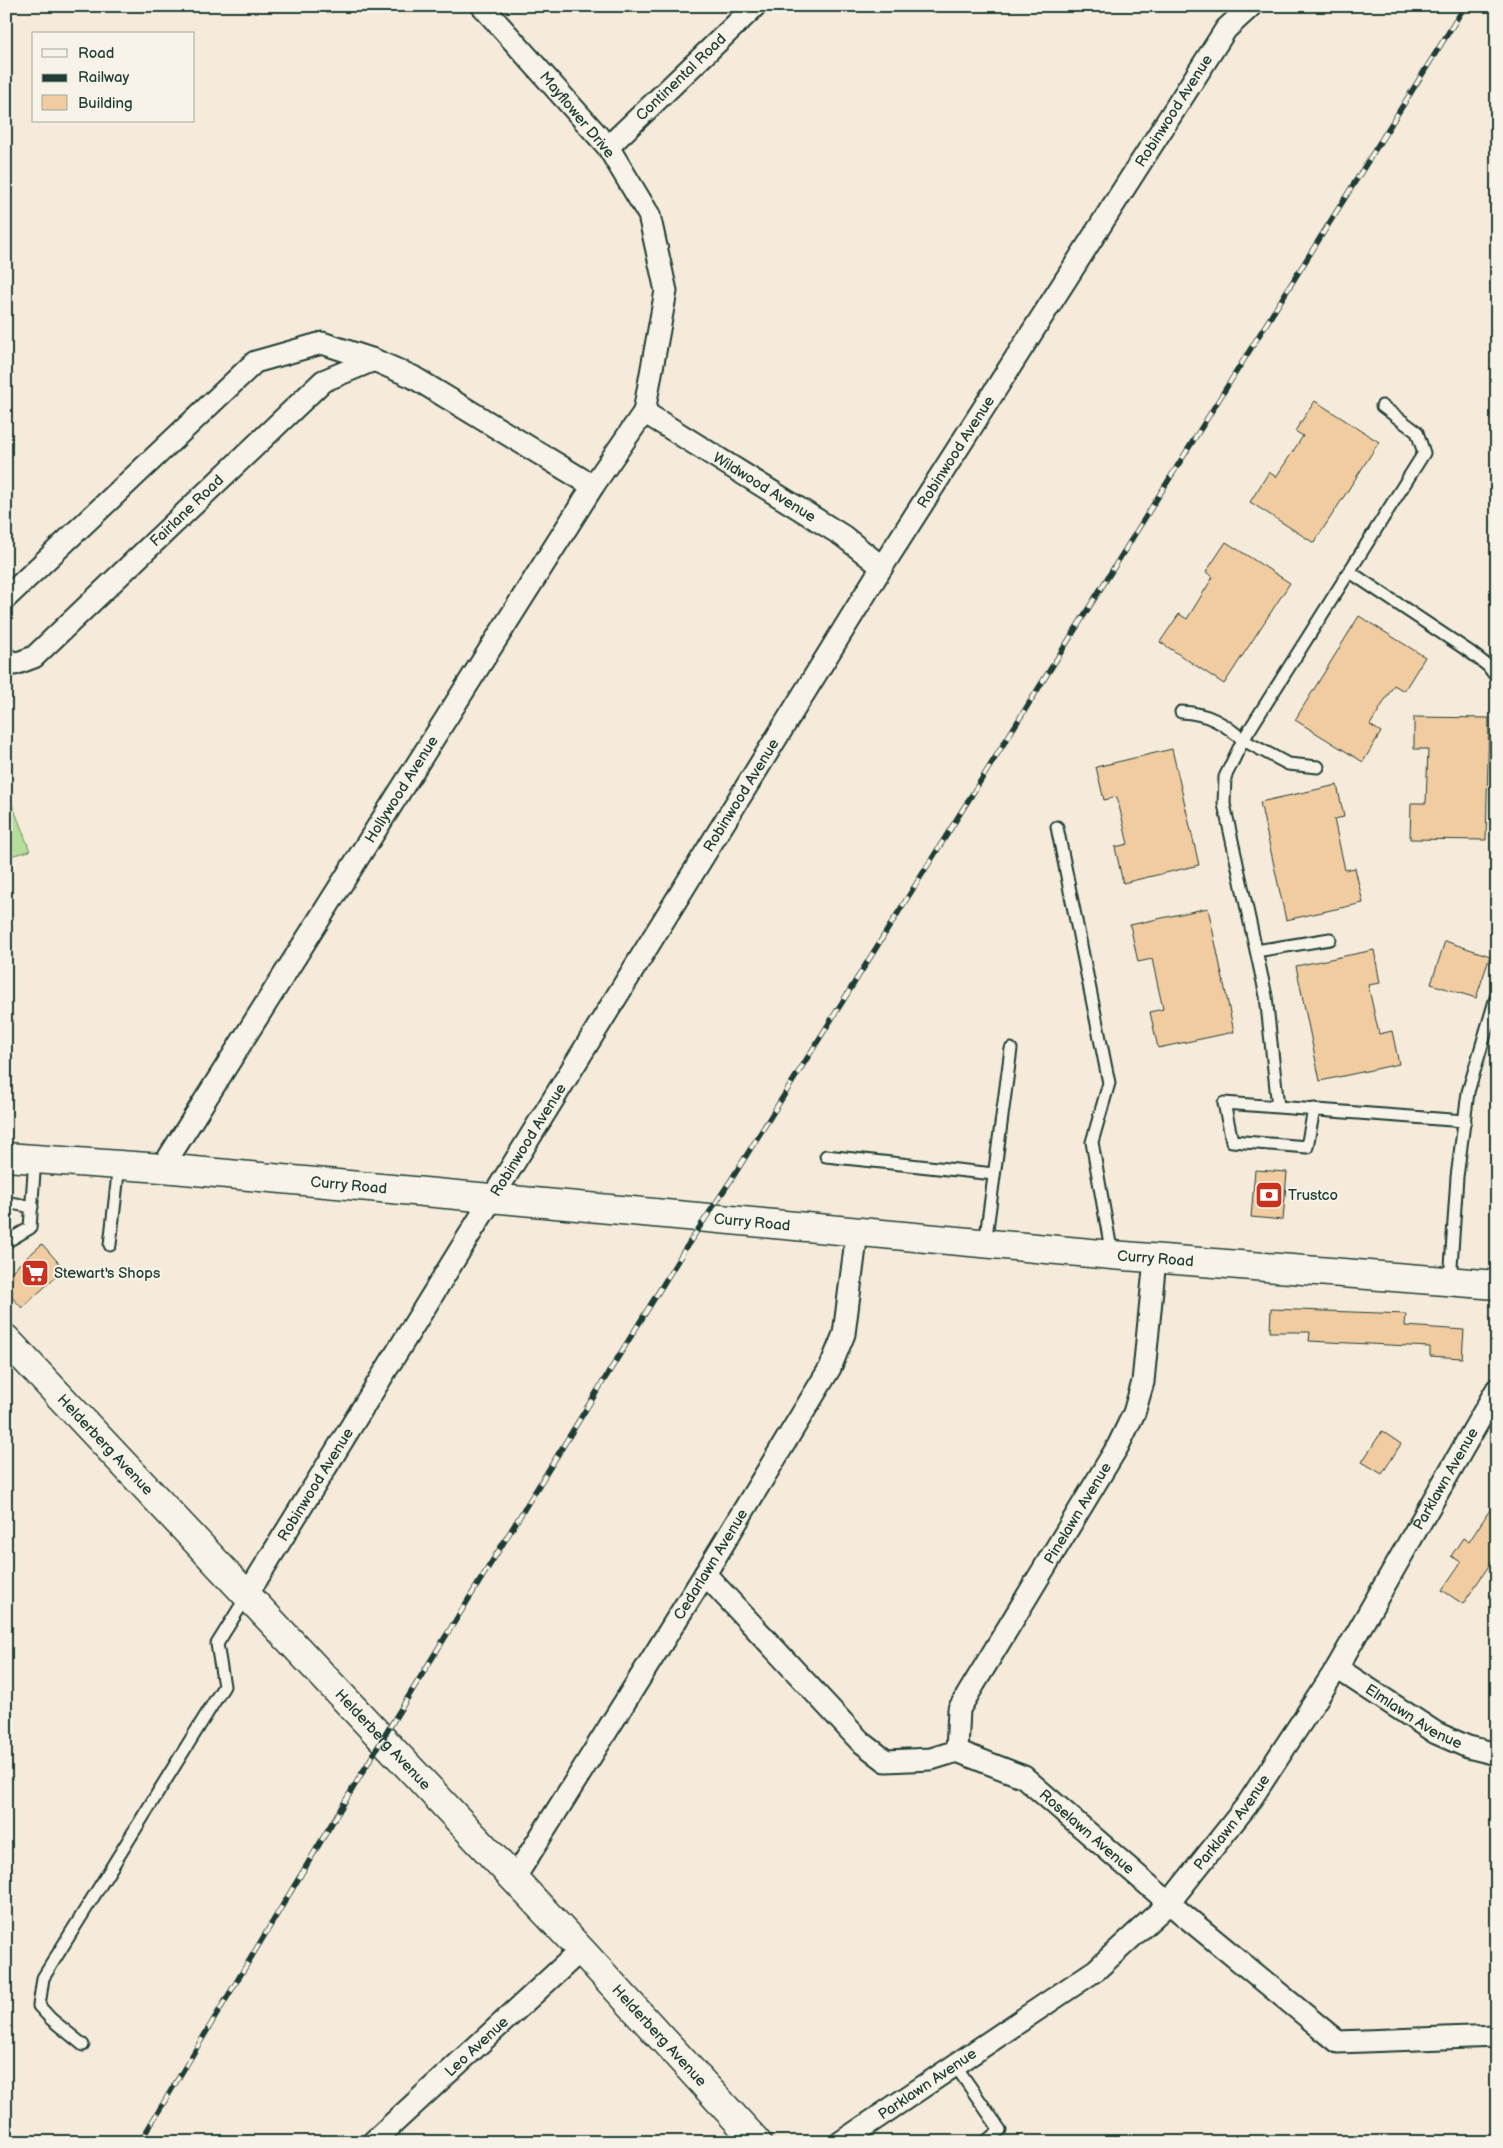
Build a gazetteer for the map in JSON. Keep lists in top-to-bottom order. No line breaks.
{"streets":{"main road":["Curry Road","Helderberg Avenue"],"street":["Continental Road","Robinwood Avenue","Mayflower Drive","Wildwood Avenue","Fairlane Road","Hollywood Avenue","Parklawn Avenue","Pinelawn Avenue","Cedarlawn Avenue","Elmlawn Avenue","Roselawn Avenue","Leo Avenue"]},"crossings":[["Continental Road","Mayflower Drive"],["Robinwood Avenue","Wildwood Avenue"],["Robinwood Avenue","Curry Road"],["Robinwood Avenue","Helderberg Avenue"],["Mayflower Drive","Wildwood Avenue"],["Mayflower Drive","Hollywood Avenue"],["Wildwood Avenue","Hollywood Avenue"],["Hollywood Avenue","Curry Road"],["Curry Road","Pinelawn Avenue"],["Curry Road","Cedarlawn Avenue"],["Helderberg Avenue","Cedarlawn Avenue"],["Helderberg Avenue","Leo Avenue"],["Parklawn Avenue","Elmlawn Avenue"],["Parklawn Avenue","Roselawn Avenue"],["Pinelawn Avenue","Roselawn Avenue"]],"places":{"bank":["Trustco"],"supermarket":["Stewart's Shops"]},"legend":["Road","Railway","Building"]}
